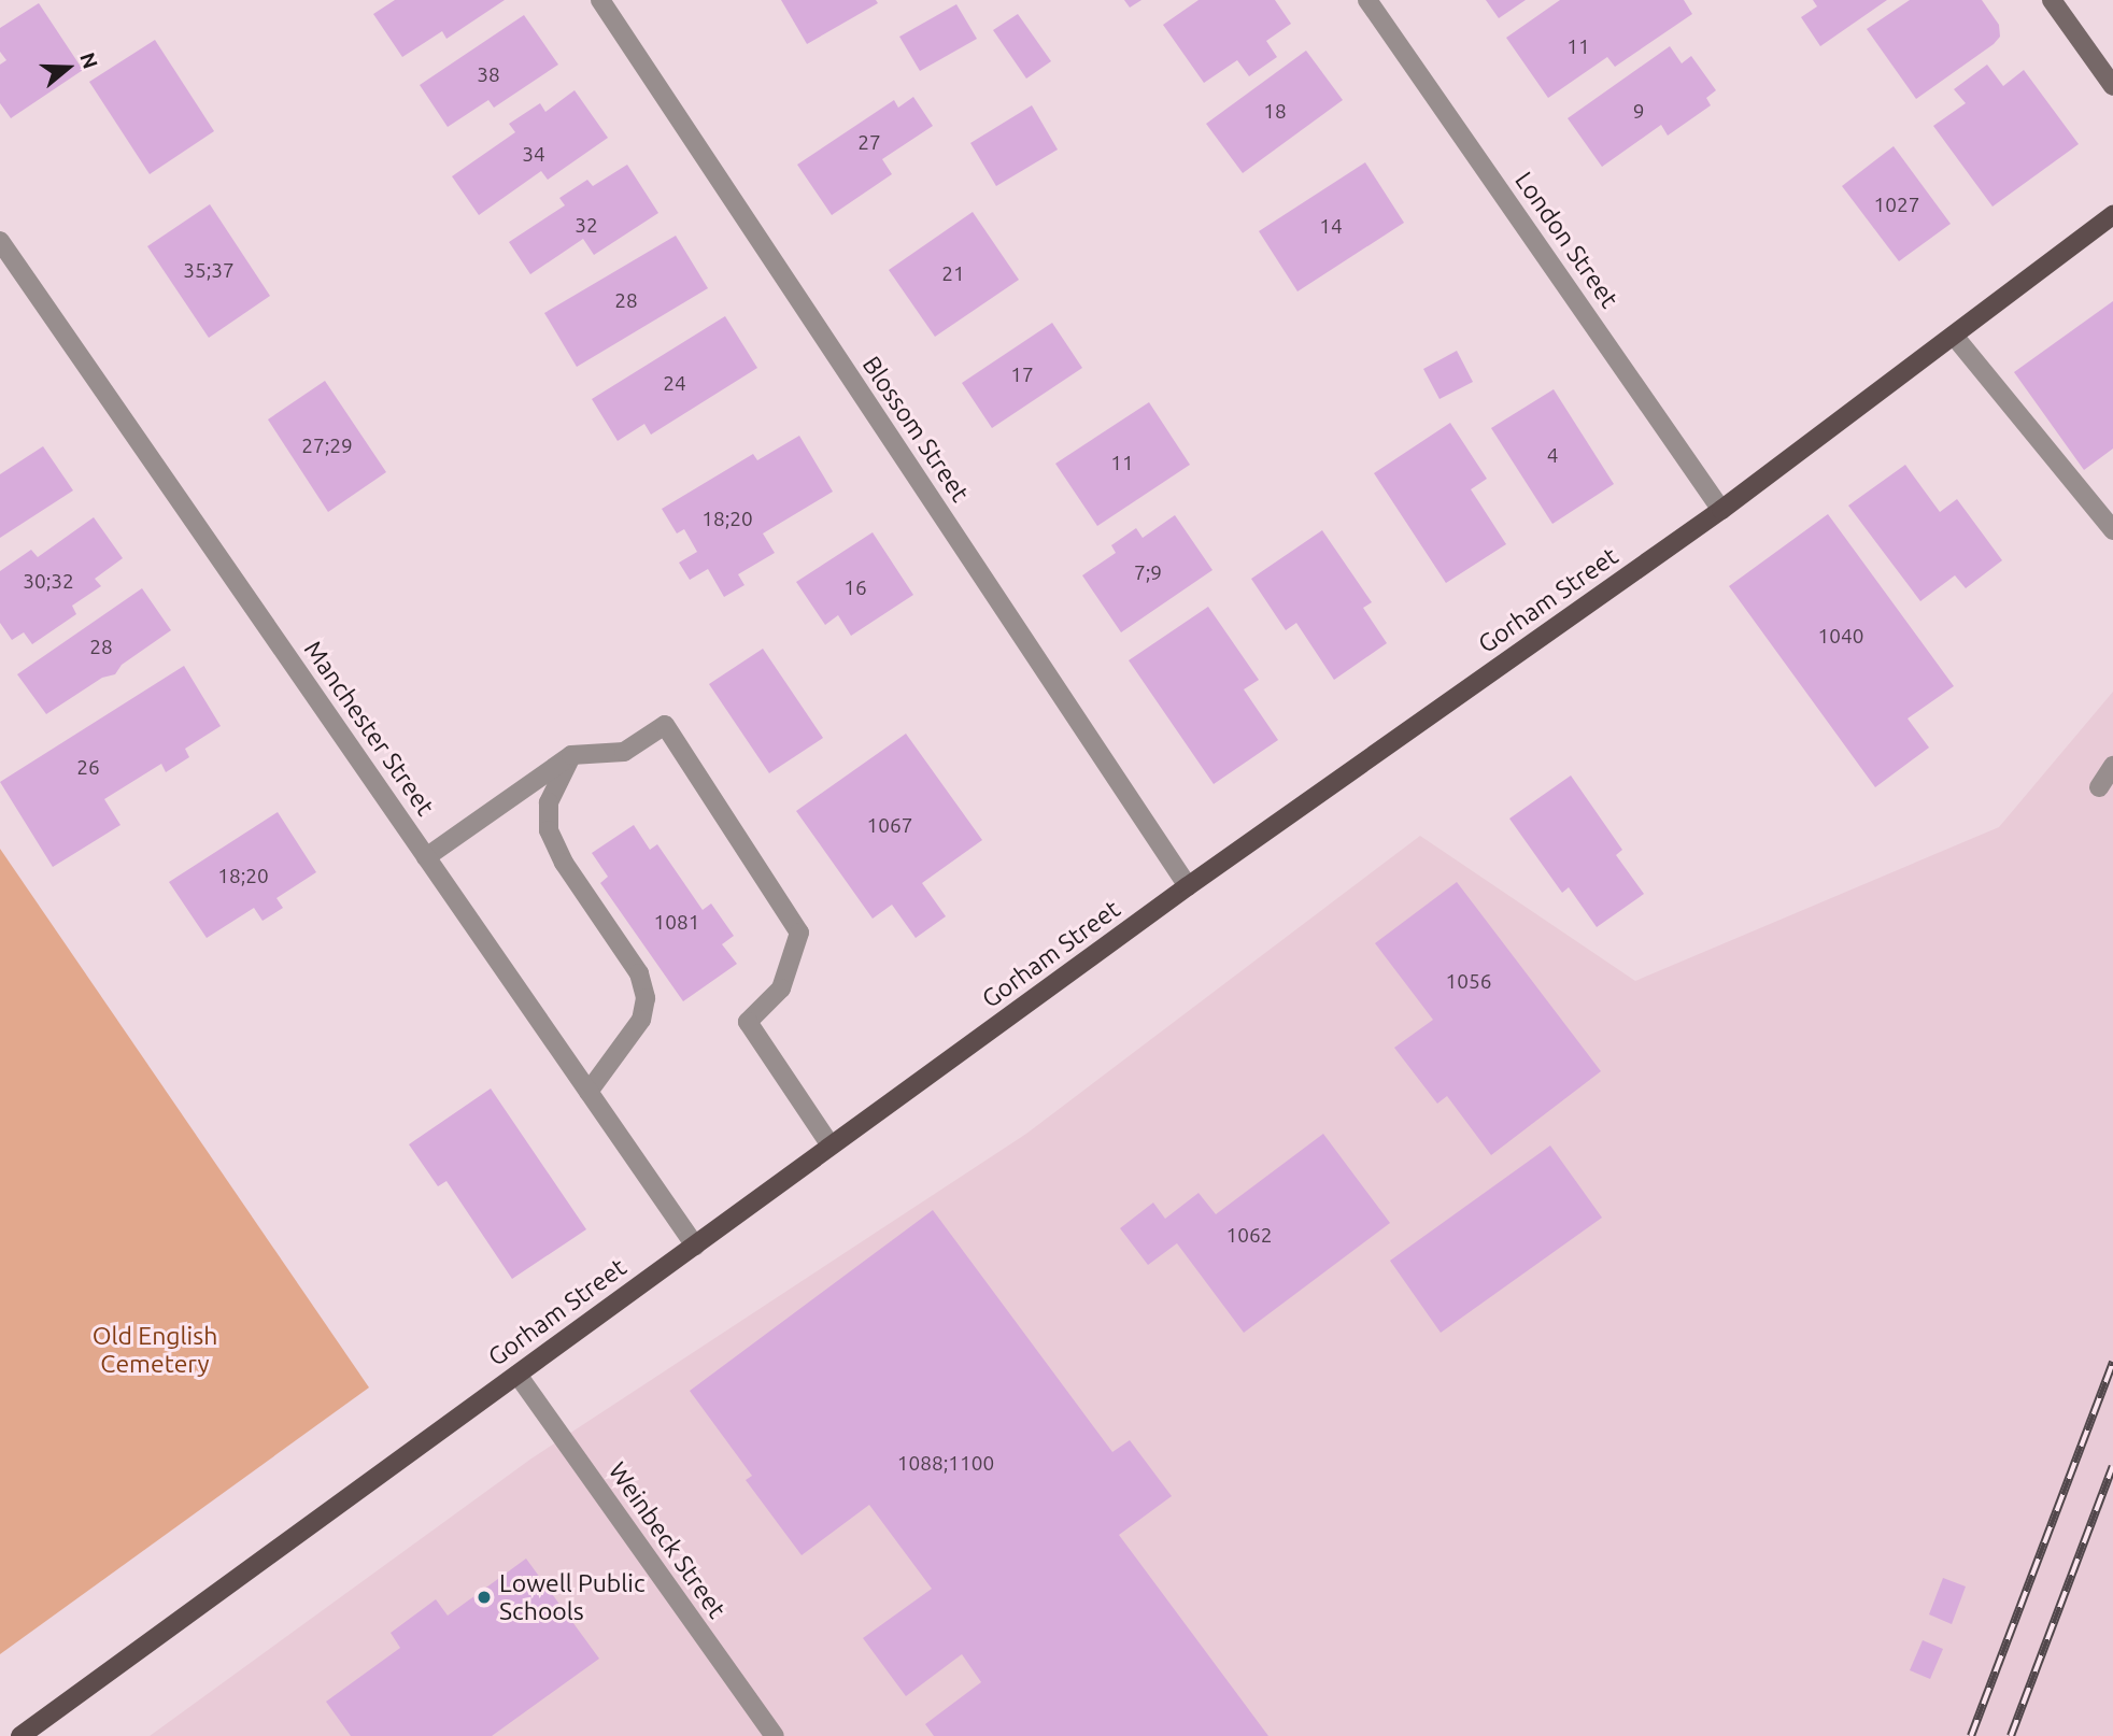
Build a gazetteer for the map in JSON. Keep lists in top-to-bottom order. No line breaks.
{"streets":{"main road":["Gorham Street"],"street":["London Street","Blossom Street","Manchester Street","Weinbeck Street"]},"crossings":[["London Street","Gorham Street"],["Blossom Street","Gorham Street"],["Gorham Street","Manchester Street"],["Gorham Street","Weinbeck Street"]],"parks":["Old English Cemetery"],"places":["Lowell Public Schools"],"house_numbers":["11","38","18","9","27","34","1027","32","14","35;37","21","28","17","24","27;29","4","11","18;20","7;9","30;32","16","1040","28","26","1067","18;20","1081","1056","1062","1088;1100"],"north":"right"}
